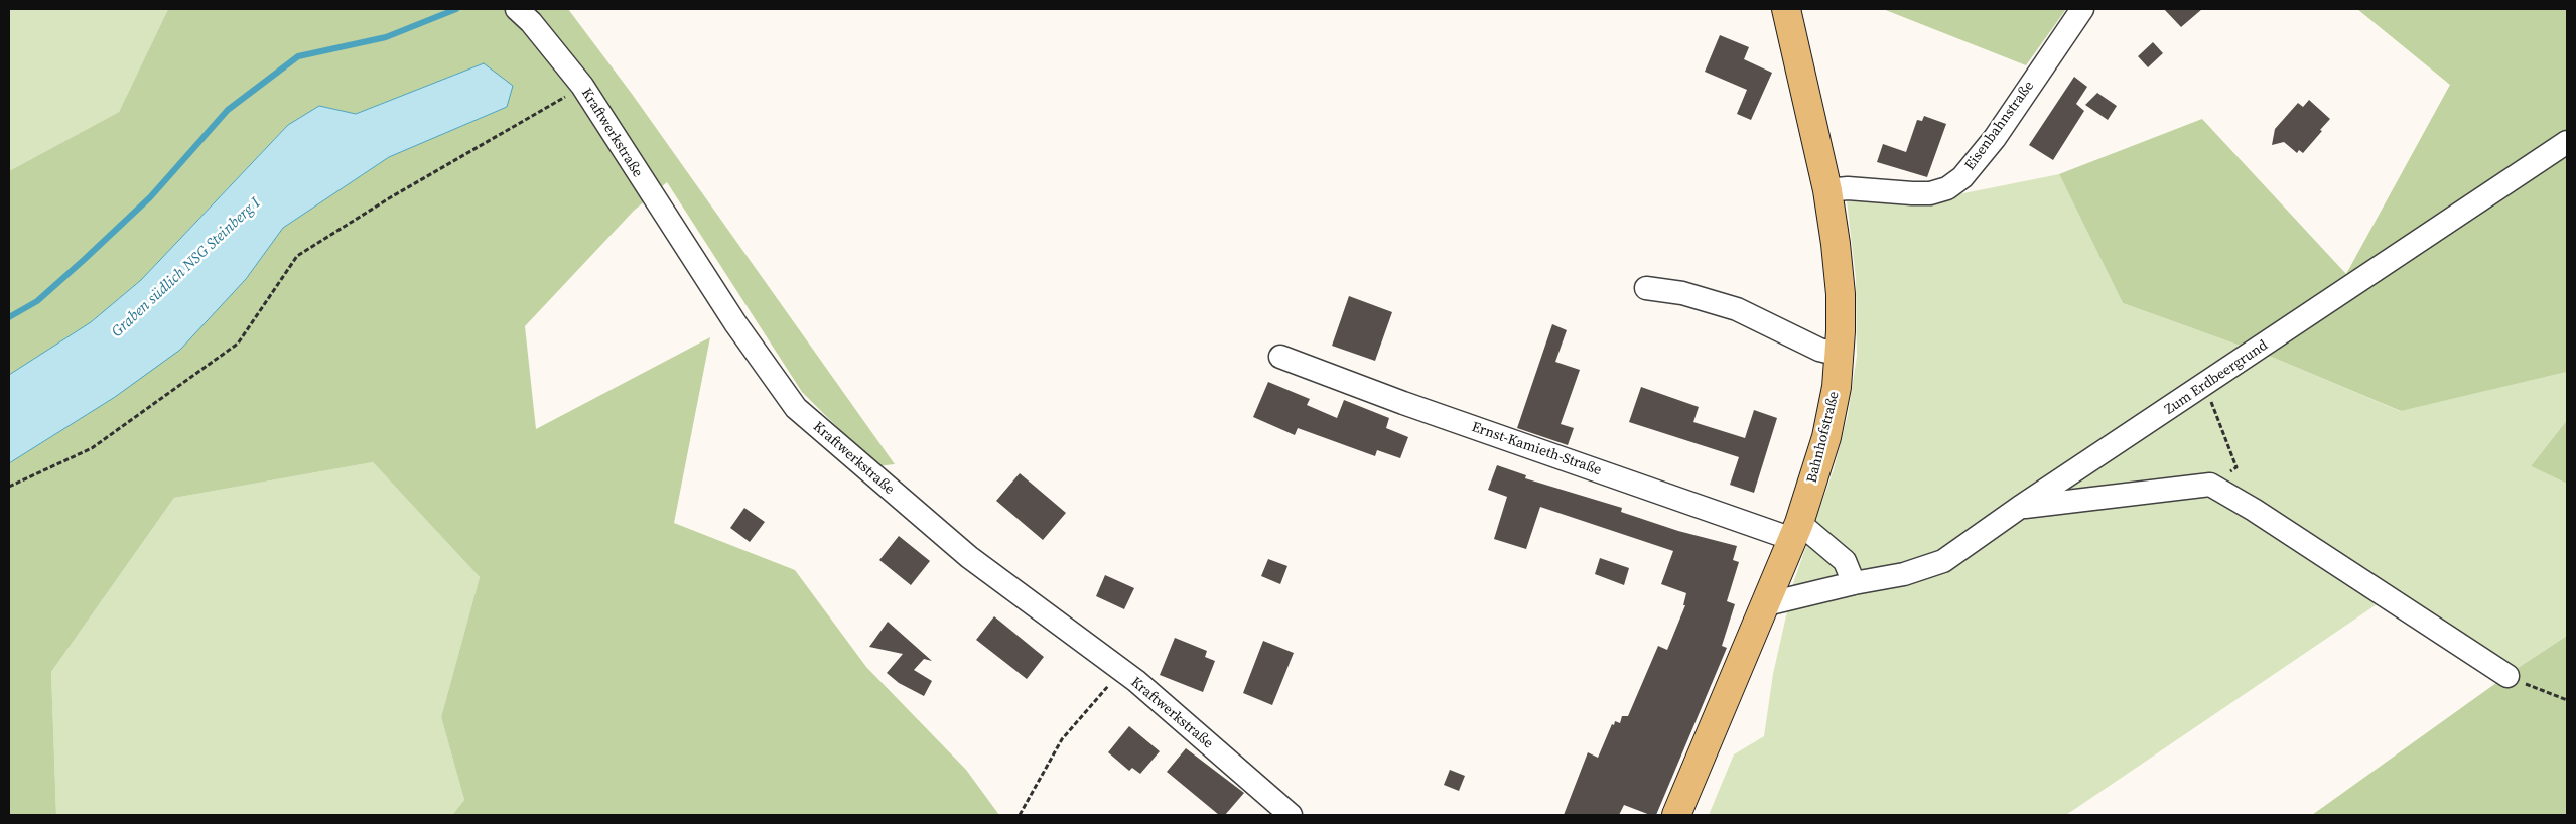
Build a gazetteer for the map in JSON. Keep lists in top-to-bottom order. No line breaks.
{"streets":{"main road":["Bahnhofstraße"],"street":["Eisenbahnstraße","Kraftwerkstraße","Zum Erdbeergrund","Ernst-Kamieth-Straße"]},"crossings":[["Eisenbahnstraße","Bahnhofstraße"],["Zum Erdbeergrund","Bahnhofstraße"],["Bahnhofstraße","Ernst-Kamieth-Straße"]],"water":["Graben südlich NSG Steinberg I"]}
